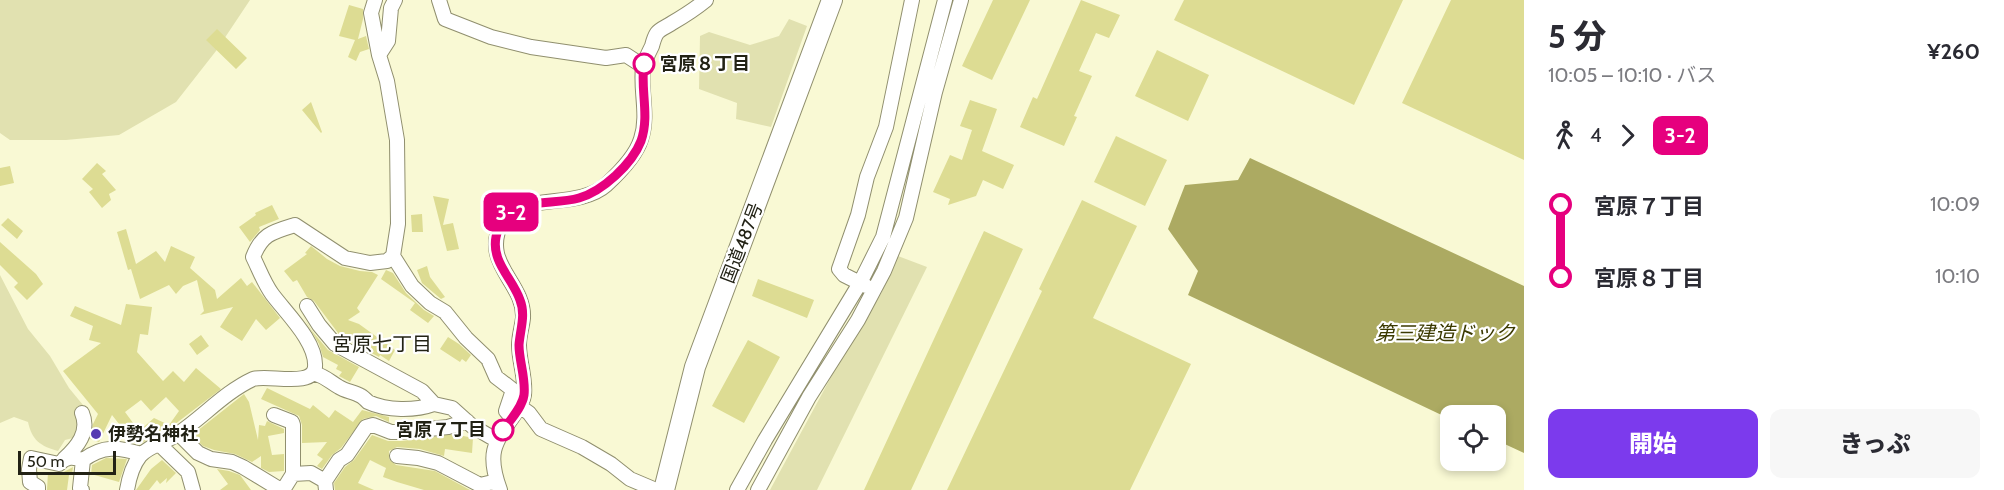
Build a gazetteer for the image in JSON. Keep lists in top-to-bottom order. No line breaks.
{"streets":{"highway":["国道487号"]},"districts":["宮原七丁目"],"water":["第三建造ドック"],"places":["宮原８丁目","宮原７丁目","伊勢名神社"],"lines":["bus line 3-2"],"scale_bar":"50 m","page":{"on_map":"3-2","heading":["5 分","10:05 – 10:10 · バス","¥260"],"legs":["4","3-2"],"list":[{"name":"宮原７丁目","value":"10:09"},{"name":"宮原８丁目","value":"10:10"}],"buttons":["開始","きっぷ"],"scale":"50 m"}}
